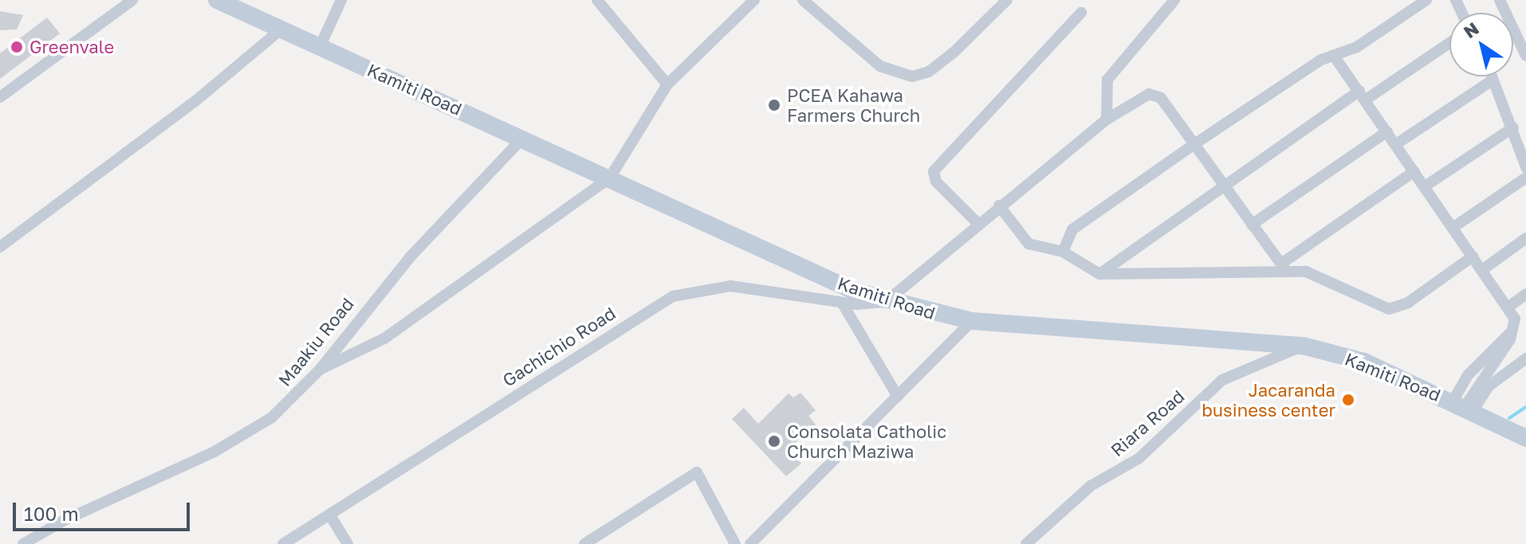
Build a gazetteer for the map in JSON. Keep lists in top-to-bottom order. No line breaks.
{"streets":{"main road":["Kamiti Road"],"street":["Maakiu Road","Gachichio Road","Riara Road"]},"crossings":[["Kamiti Road","Maakiu Road"],["Kamiti Road","Gachichio Road"],["Kamiti Road","Riara Road"]],"places":["Greenvale","PCEA Kahawa Farmers Church","Jacaranda business center","Consolata Catholic Church Maziwa"],"scale_bar":"100 m","north":"top left"}
